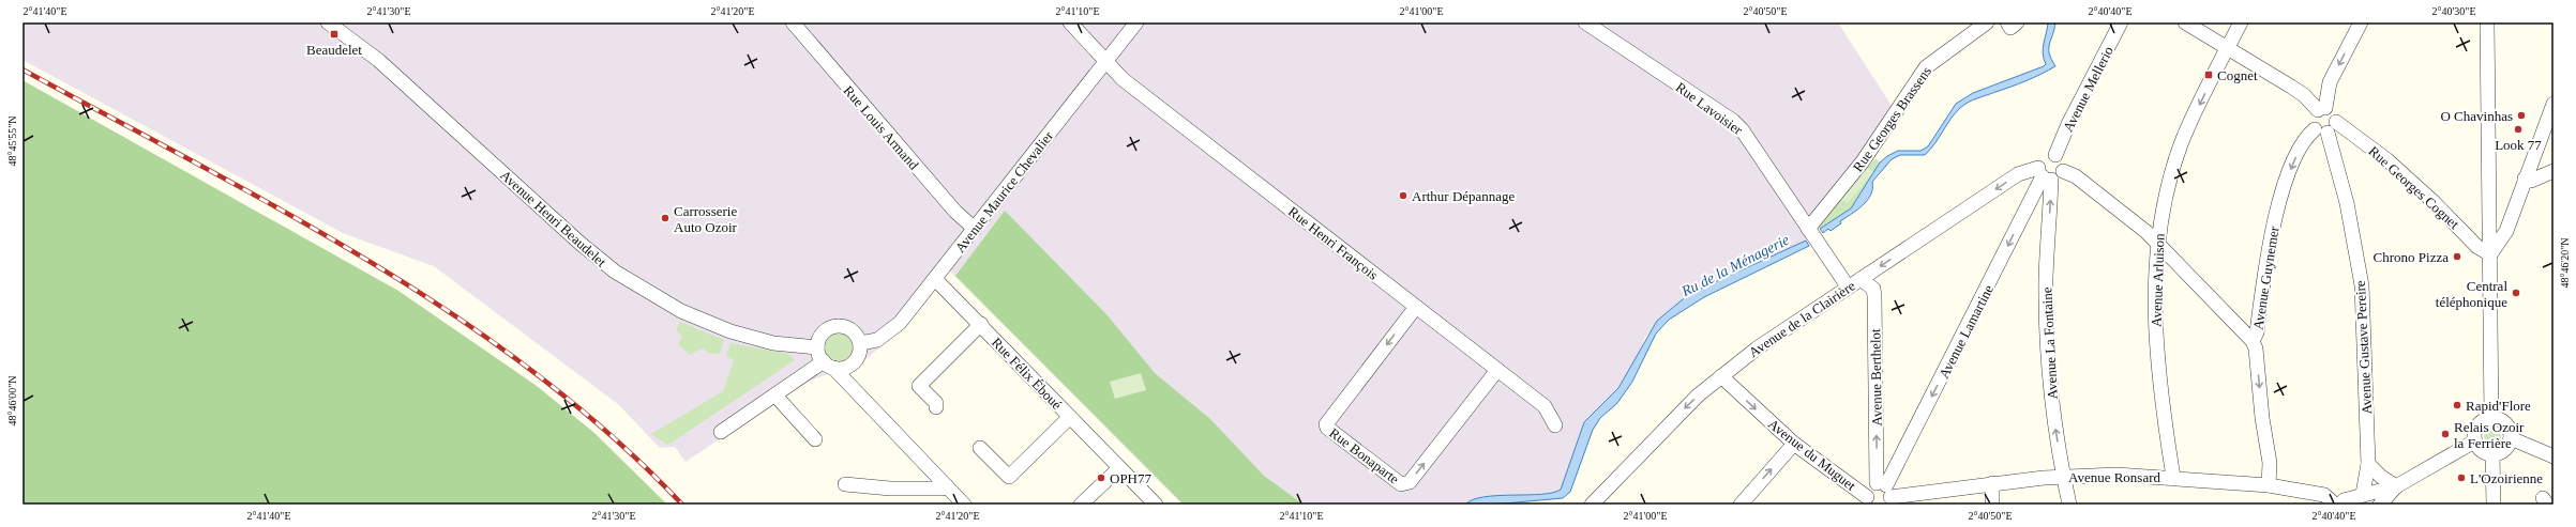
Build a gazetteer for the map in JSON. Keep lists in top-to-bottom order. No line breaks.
{"streets":{"street":["Avenue Mellerio","Rue Lavoisier","Rue Georges Brassens","Rue Louis Armand","Rue Georges Cognet","Avenue Maurice Chevalier","Avenue Henri Beaudelet","Rue Henri François","Avenue Guynemer","Avenue Arluison","Avenue de la Clairière","Avenue Lamartine","Avenue La Fontaine","Avenue Gustave Pereire","Rue Félix Éboué","Avenue Berthelot","Avenue du Muguet","Rue Bonaparte","Avenue Ronsard"]},"crossings":[["Rue Lavoisier","Rue Georges Brassens"],["Rue Lavoisier","Avenue de la Clairière"],["Rue Louis Armand","Avenue Maurice Chevalier"],["Rue Georges Cognet","Avenue Guynemer"],["Rue Georges Cognet","Avenue Gustave Pereire"],["Avenue Maurice Chevalier","Avenue Henri Beaudelet"],["Avenue Maurice Chevalier","Rue Henri François"],["Avenue Maurice Chevalier","Rue Félix Éboué"],["Rue Henri François","Rue Bonaparte"],["Avenue Guynemer","Avenue Gustave Pereire"],["Avenue Guynemer","Avenue Ronsard"],["Avenue Arluison","Avenue Ronsard"],["Avenue de la Clairière","Avenue Lamartine"],["Avenue de la Clairière","Avenue La Fontaine"],["Avenue de la Clairière","Avenue Berthelot"],["Avenue de la Clairière","Avenue du Muguet"],["Avenue Lamartine","Avenue La Fontaine"],["Avenue Lamartine","Avenue Berthelot"],["Avenue Lamartine","Avenue du Muguet"],["Avenue Lamartine","Avenue Ronsard"],["Avenue La Fontaine","Avenue Ronsard"],["Avenue Berthelot","Avenue Ronsard"]],"one_way":["Avenue Guynemer","Avenue Arluison","Avenue de la Clairière","Avenue Lamartine","Avenue La Fontaine","Avenue Berthelot","Avenue du Muguet"],"water":["Ru de la Ménagerie"],"places":{"transit":["Beaudelet","Cognet"],"other":["O Chavinhas","Look 77","Arthur Dépannage","Carrosserie Auto Ozoir","Chrono Pizza","Central téléphonique","Rapid'Flore","Relais Ozoir la Ferrière","OPH77","L'Ozoirienne"]},"coordinates":["2°41'40\"E","2°41'30\"E","2°41'20\"E","2°41'10\"E","2°41'00\"E","2°40'50\"E","2°40'40\"E","2°40'30\"E","48°45'55\"N","48°46'20\"N","48°46'00\"N"]}
